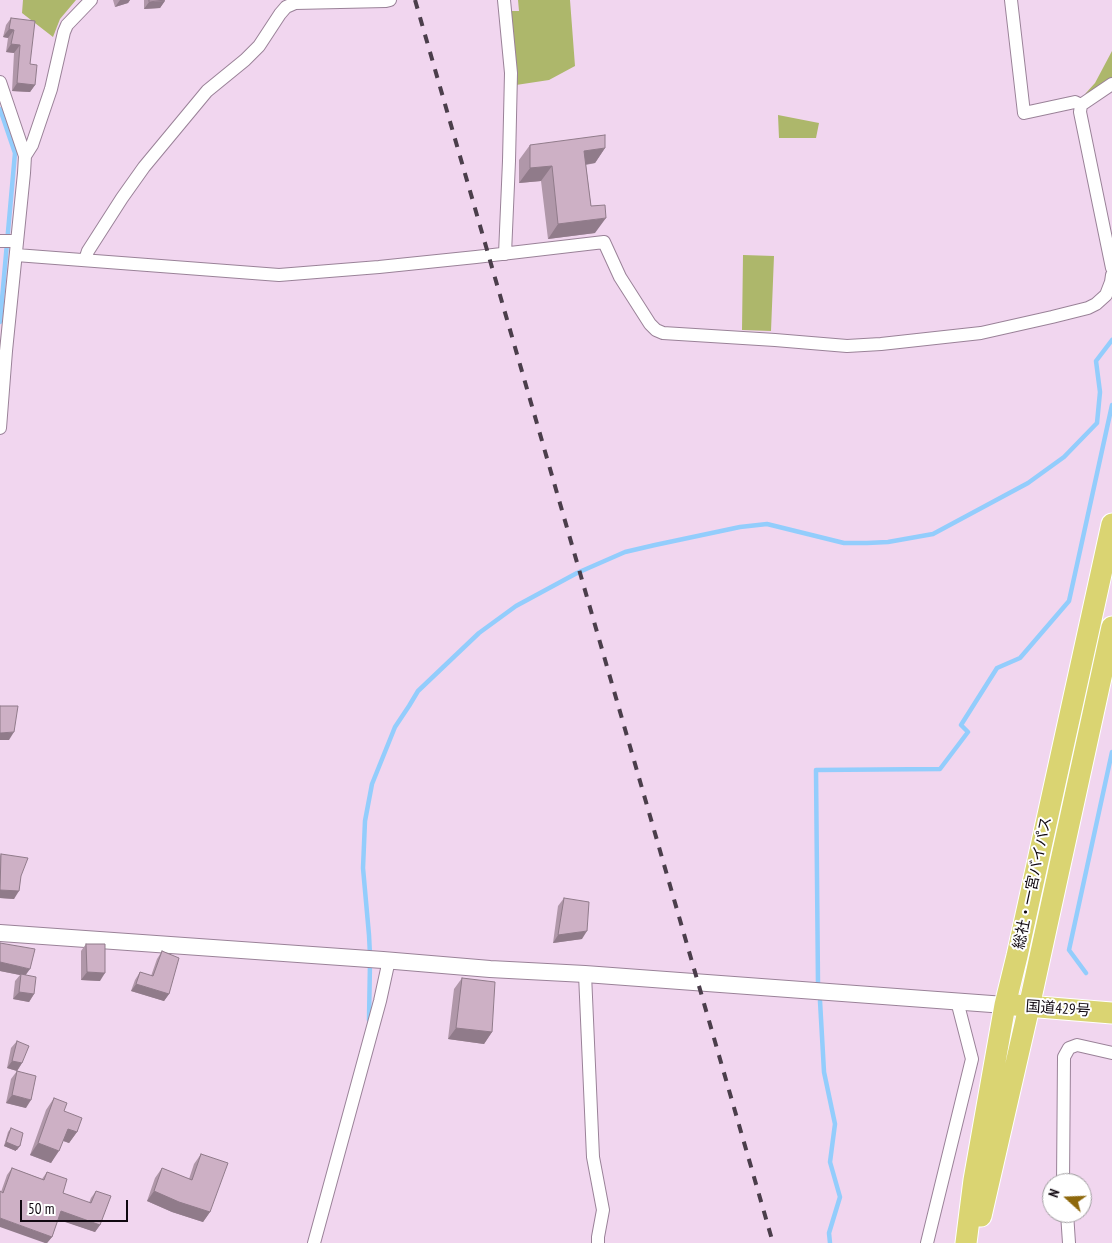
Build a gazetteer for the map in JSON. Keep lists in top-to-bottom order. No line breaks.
{"streets":{"highway":["総社・一宮バイパス","国道429号"]},"crossings":[["総社・一宮バイパス","国道429号"]],"scale_bar":"50 m","north":"left"}
